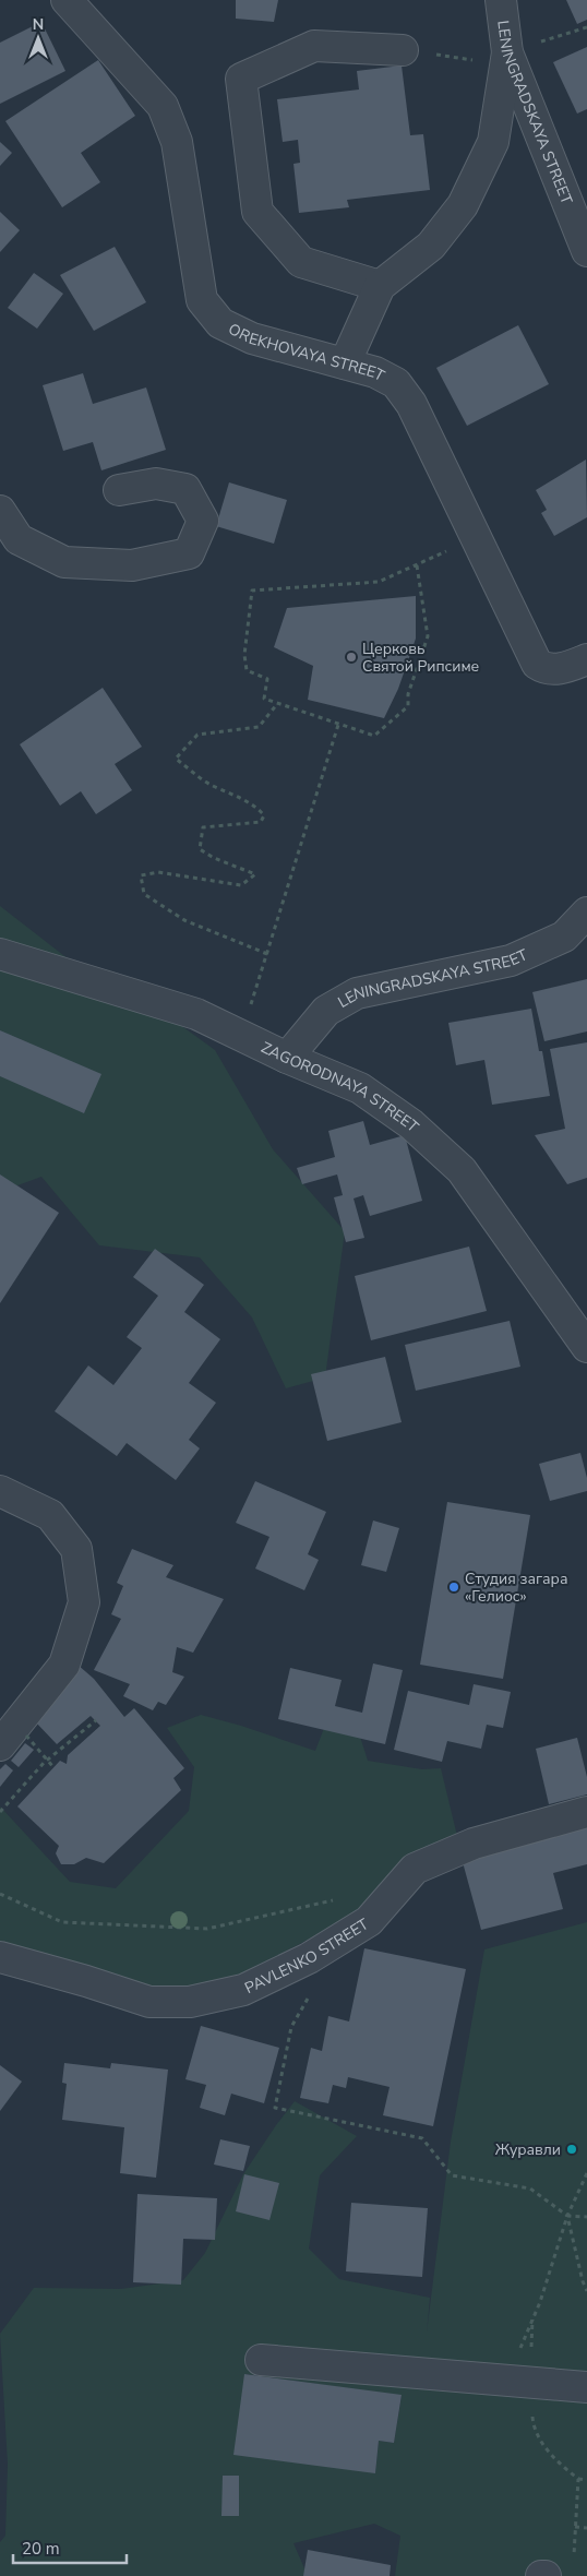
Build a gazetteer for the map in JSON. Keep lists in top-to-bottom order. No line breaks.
{"streets":{"street":["LENINGRADSKAYA STREET","OREKHOVAYA STREET","ZAGORODNAYA STREET","PAVLENKO STREET"]},"crossings":[["LENINGRADSKAYA STREET","ZAGORODNAYA STREET"]],"places":["Церковь Святой Рипсиме","Студия загара «Гелиос»","Журавли"],"scale_bar":"20 m","north":"top"}
